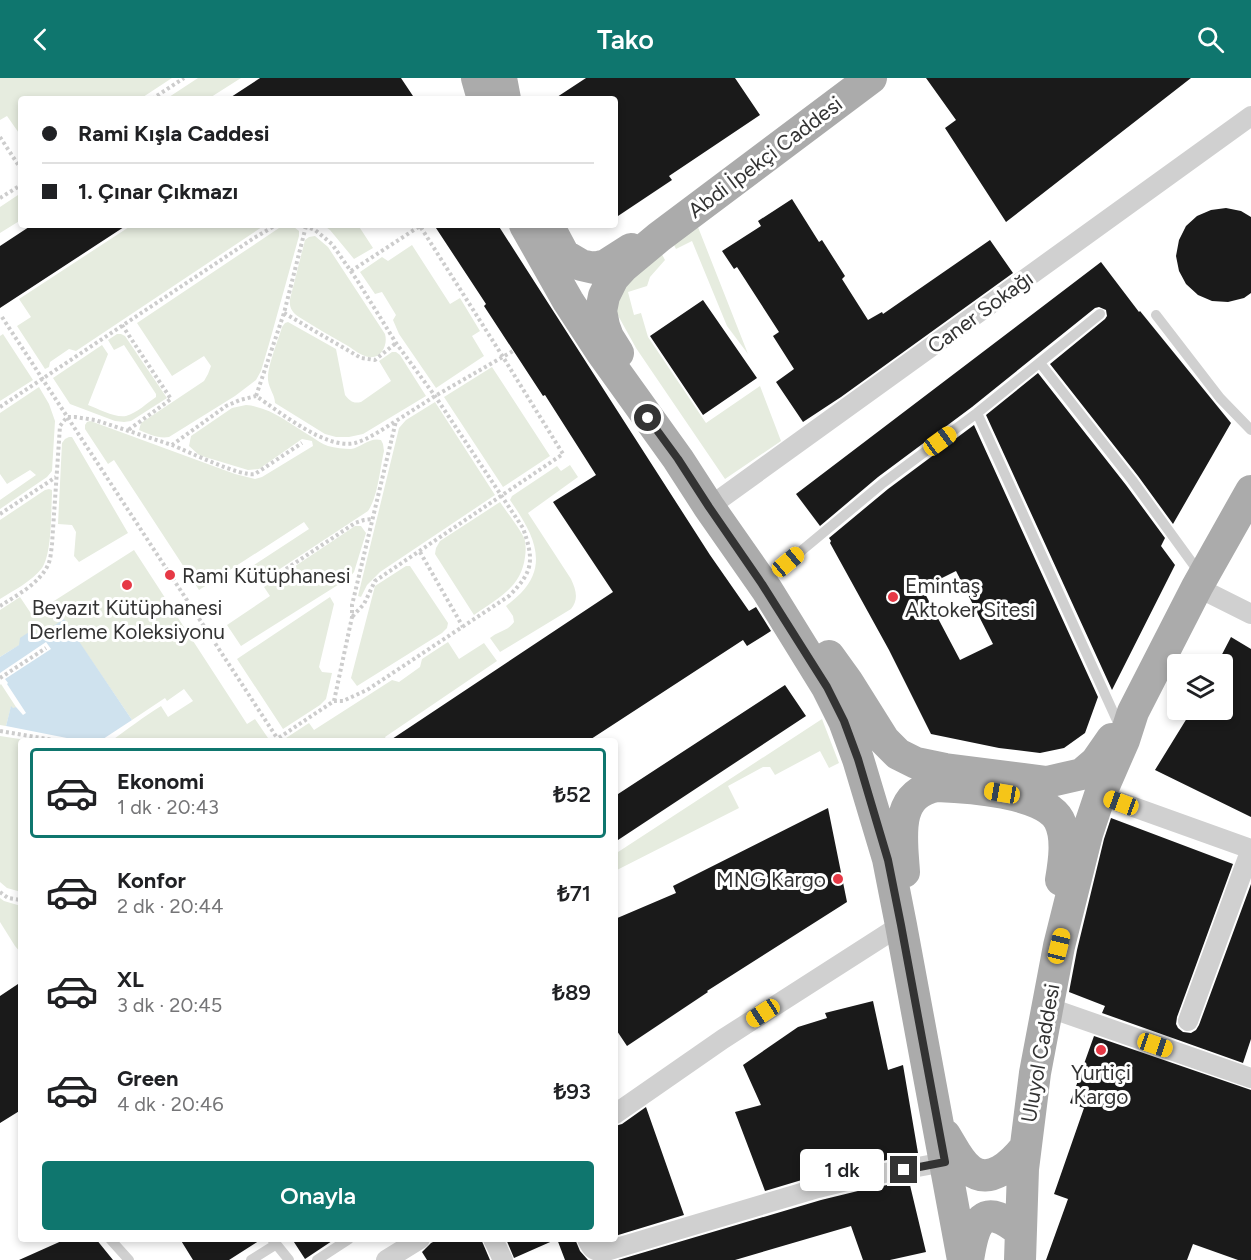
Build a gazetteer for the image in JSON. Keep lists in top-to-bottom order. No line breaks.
{"streets":{"main road":["Abdi İpekçi Caddesi","Uluyol Caddesi"],"street":["Caner Sokağı"]},"places":["Rami Kütüphanesi","Beyazıt Kütüphanesi Derleme Koleksiyonu","Emintaş Aktoker Sitesi","MNG Kargo","Yurtiçi Kargo"],"page":{"header":"Tako","banner":["Rami Kışla Caddesi","1. Çınar Çıkmazı"],"list":[{"name":"Ekonomi","note":"1 dk · 20:43","value":"₺52"},{"name":"Konfor","note":"2 dk · 20:44","value":"₺71"},{"name":"XL","note":"3 dk · 20:45","value":"₺89"},{"name":"Green","note":"4 dk · 20:46","value":"₺93"}],"bubble":"1 dk","buttons":"Onayla"}}
